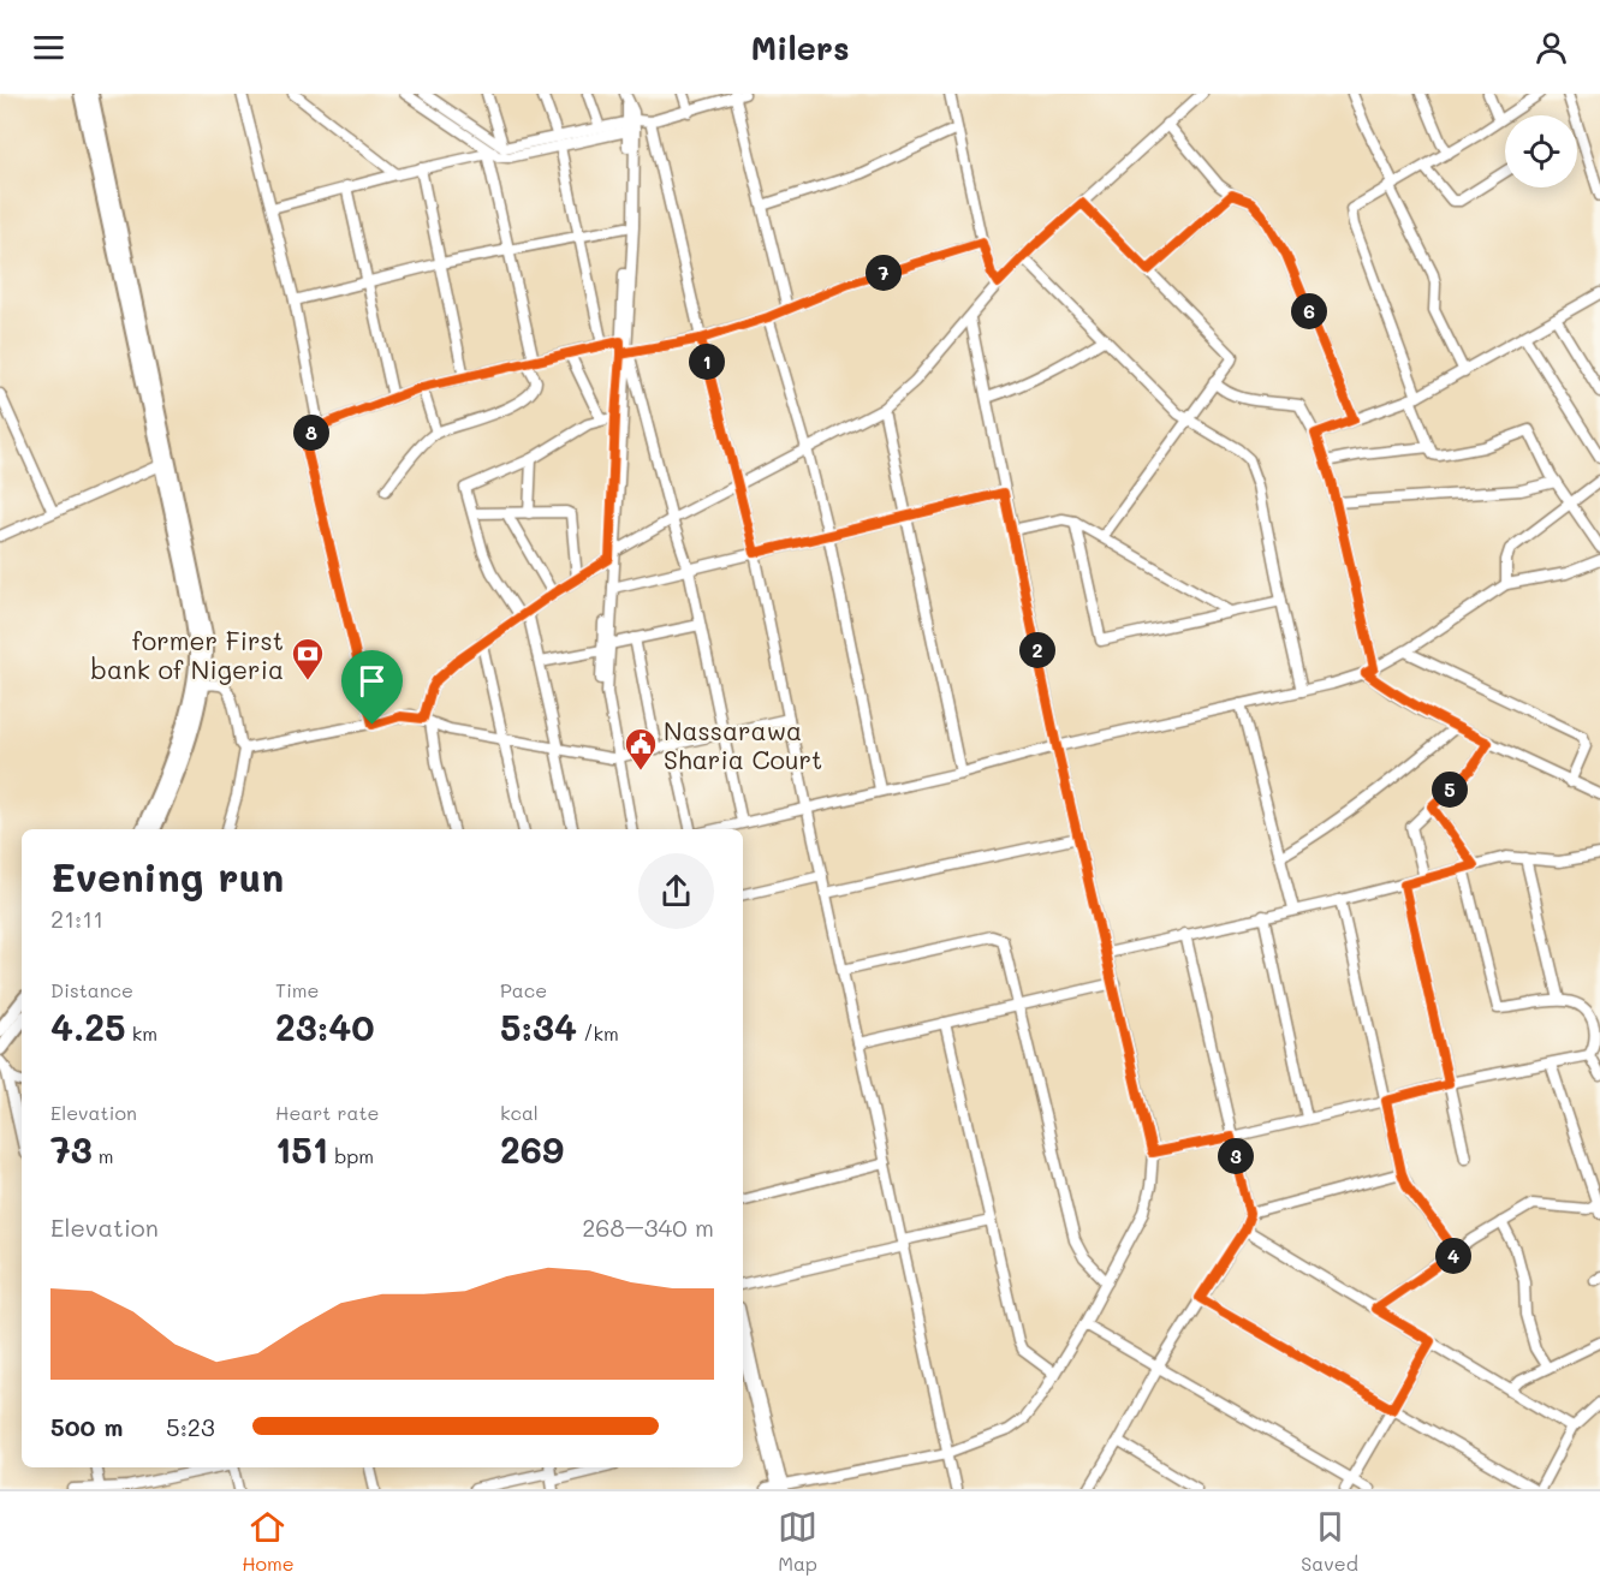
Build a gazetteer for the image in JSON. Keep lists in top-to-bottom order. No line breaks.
{"places":{"bank":["former First bank of Nigeria"],"public building":["Nassarawa Sharia Court"]},"page":{"header":"Milers","pins":["7","6","1","8","2","5","3","4"],"heading":["Evening run","21:11"],"stats":[["Distance","4.25 km"],["Time","23:40"],["Pace","5:34 /km"],["Elevation","73 m"],["Heart rate","151 bpm"],["kcal","269"]],"chart":["Elevation","268–340 m"],"list":[{"name":"500 m","note":"5:23"}],"tabs":["Home","Map","Saved"]}}
